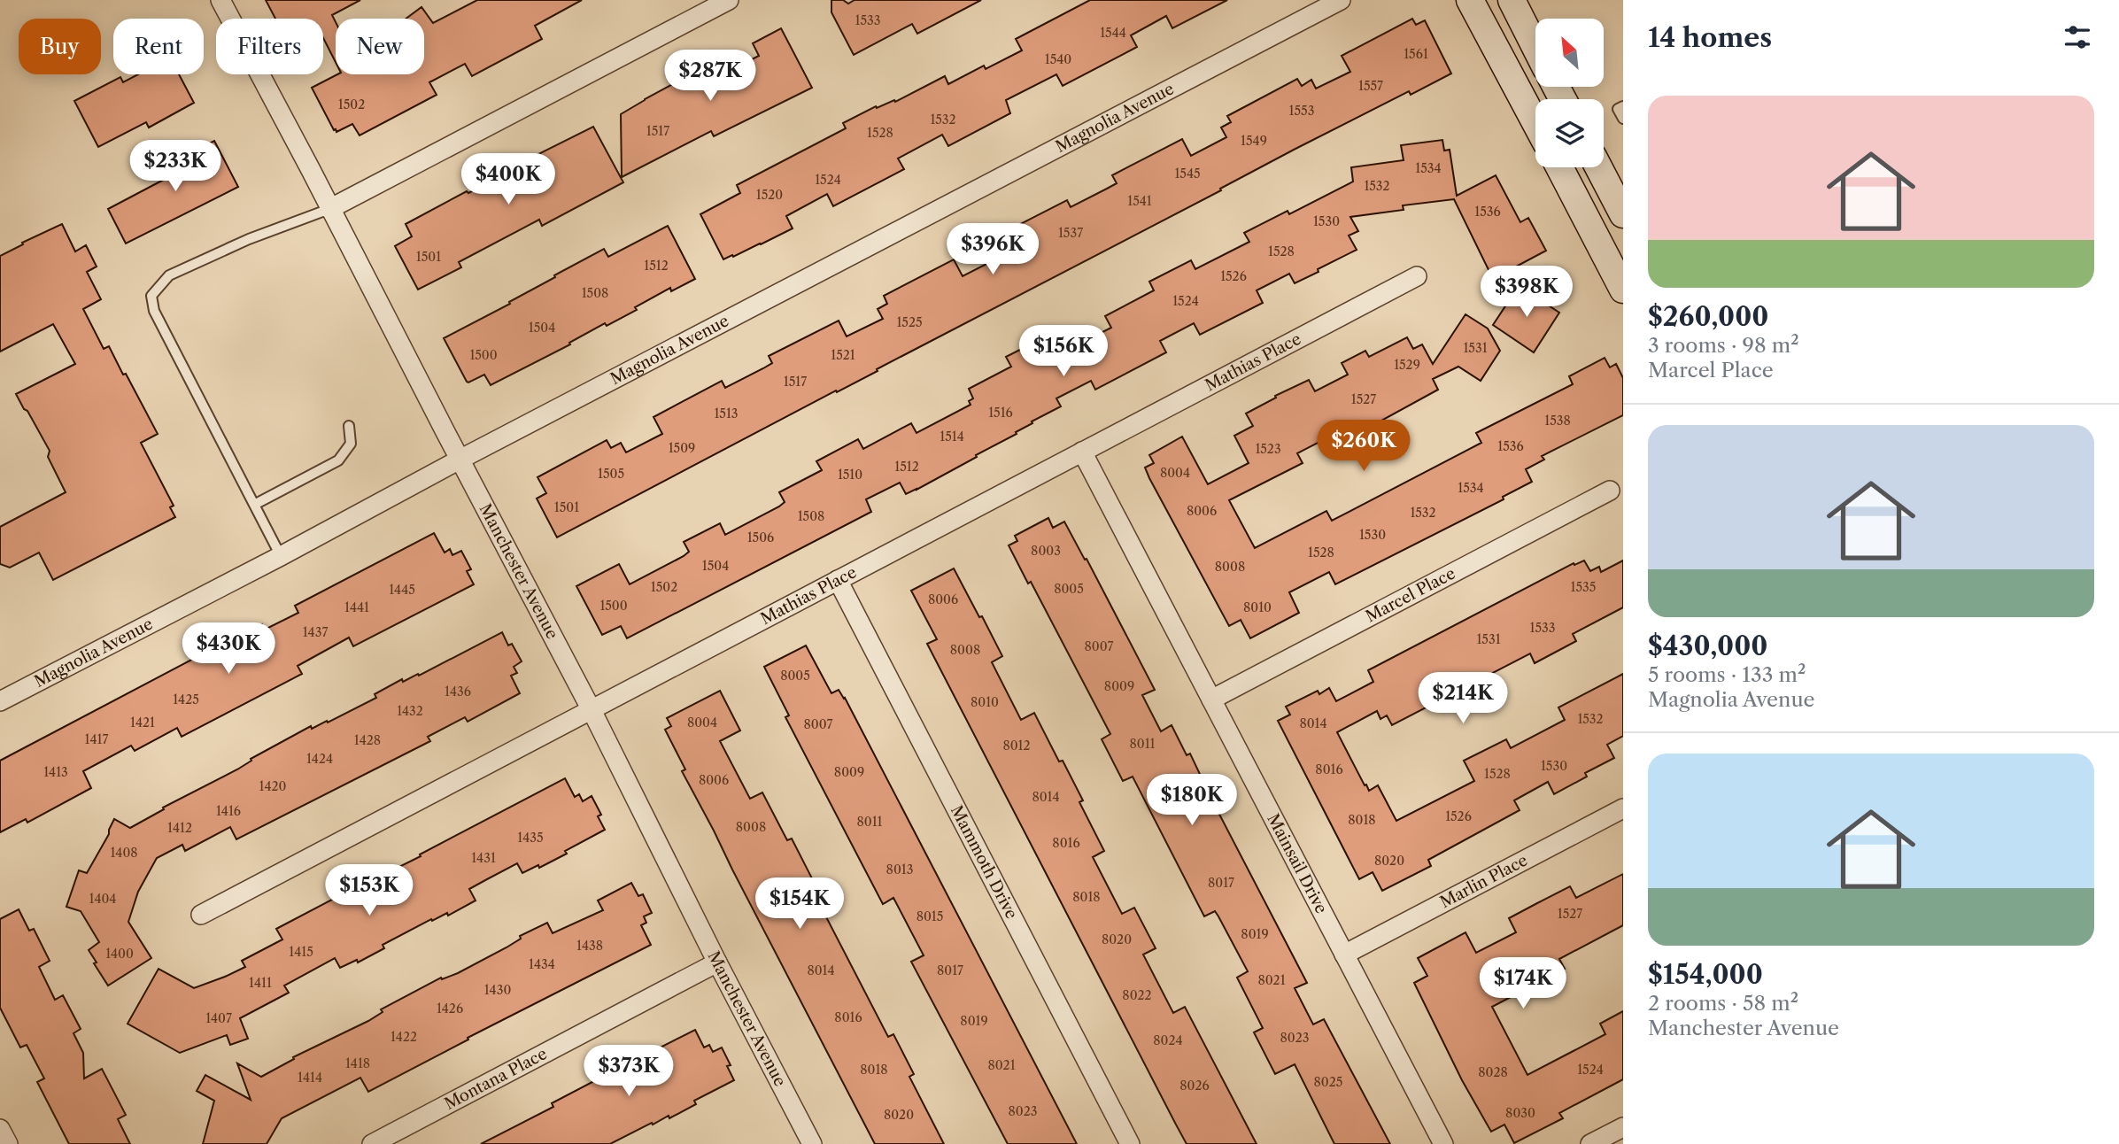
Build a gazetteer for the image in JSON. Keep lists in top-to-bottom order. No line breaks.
{"streets":{"street":["Magnolia Avenue","Mathias Place","Manchester Avenue","Marcel Place","Mammoth Drive","Mainsail Drive","Marlin Place","Montana Place"]},"crossings":[["Magnolia Avenue","Manchester Avenue"],["Mathias Place","Manchester Avenue"],["Mathias Place","Mammoth Drive"],["Mathias Place","Mainsail Drive"],["Manchester Avenue","Montana Place"],["Marcel Place","Mainsail Drive"],["Mainsail Drive","Marlin Place"]],"house_numbers":["1533","1544","1561","1540","1557","1502","1553","1532","1517","1528","1549","1534","1545","1524","1532","1520","1541","1536","1530","1537","1528","1501","1512","1526","1508","1524","1525","1504","1531","1500","1521","1529","1517","1527","1516","1513","1538","1514","1536","1509","1523","1512","8004","1505","1510","1534","1501","8006","1532","1508","1530","1506","8003","1528","1504","8008","1502","1535","8005","1445","8006","1500","1441","8010","1533","1437","1531","8007","8008","8005","8009","1436","1425","8010","1432","1532","1421","8004","8014","8007","1417","1428","8011","8012","1424","1530","8016","1413","8009","1528","8006","1420","8014","1416","1526","8018","8011","8008","1412","1435","8016","1408","1431","8020","8013","8017","8018","1404","1527","8015","8019","8020","1438","1415","1400","1434","8014","8017","8021","1411","1430","8022","1426","8016","1407","8019","1422","8023","8024","1418","8021","8018","1524","8028","1414","8025","8026","8023","8030","8020"],"north":"top left","page":{"heading":"14 homes","chip":["Buy","Rent","Filters","New"],"price":["$287K","$233K","$400K","$396K","$398K","$156K","$260K","$430K","$214K","$180K","$153K","$154K","$174K","$373K"],"list":[{"name":"$260,000","note":"3 rooms · 98 m² · Marcel Place"},{"name":"$430,000","note":"5 rooms · 133 m² · Magnolia Avenue"},{"name":"$154,000","note":"2 rooms · 58 m² · Manchester Avenue"}]}}
